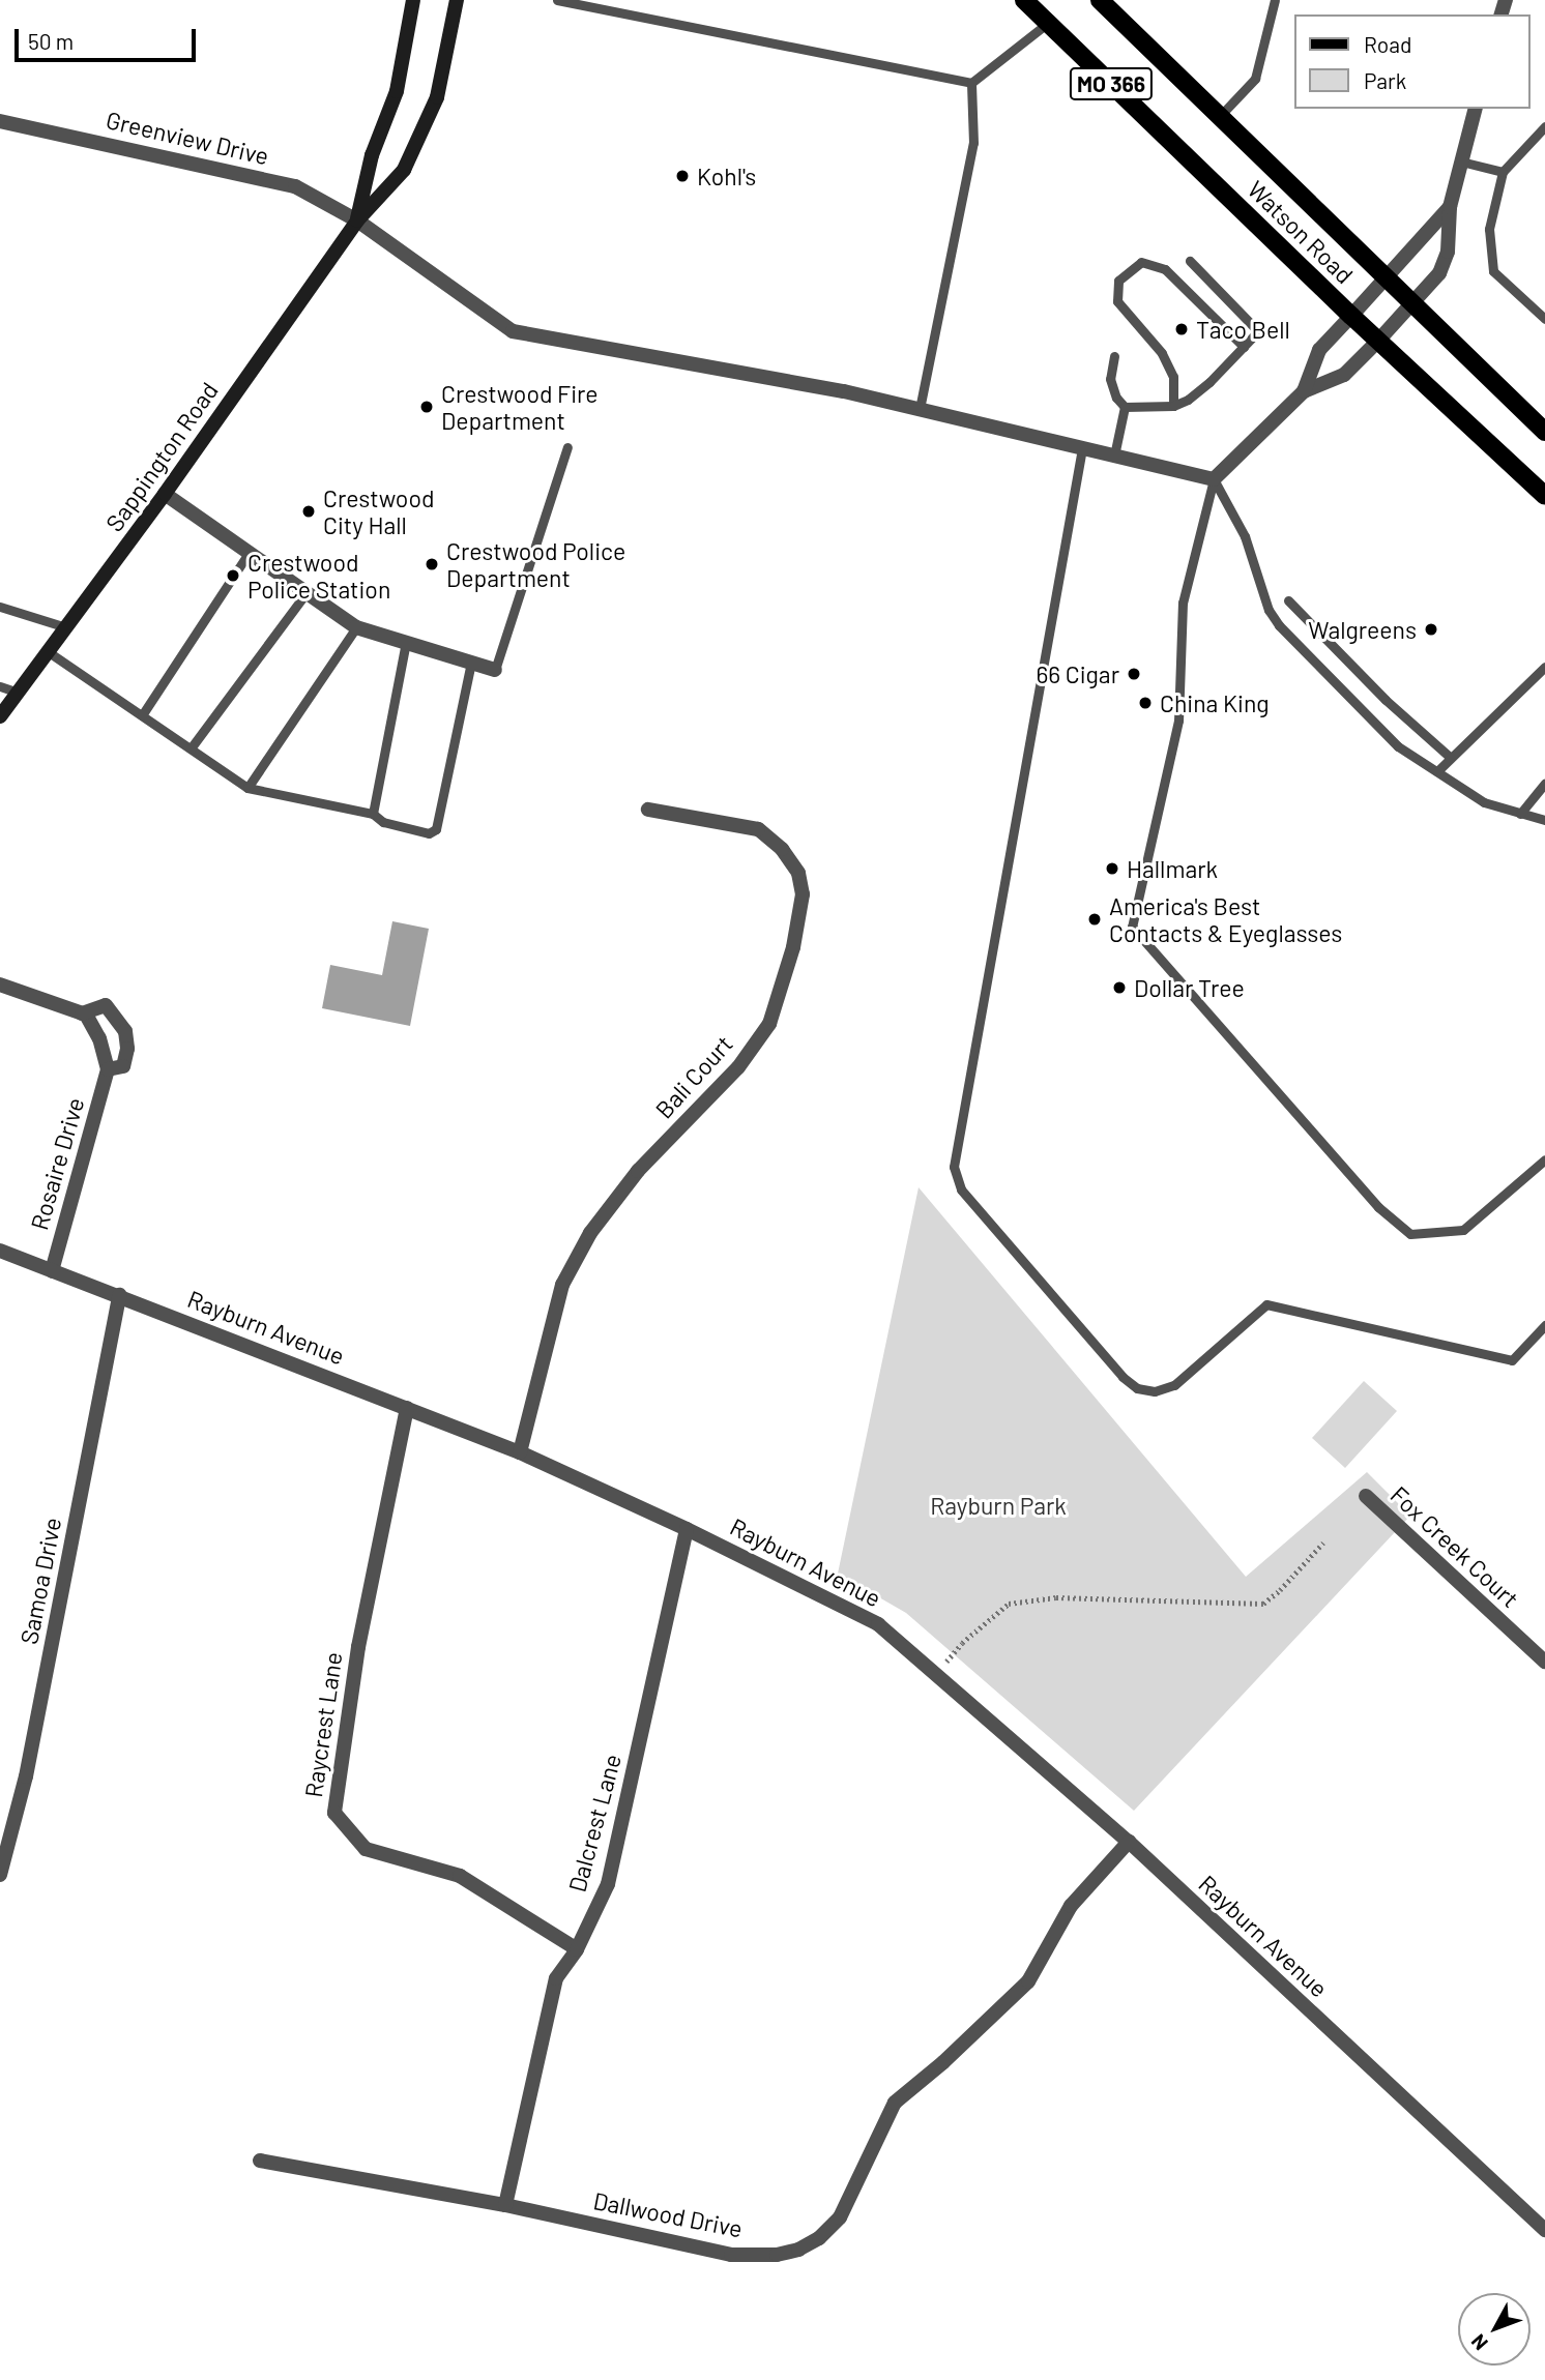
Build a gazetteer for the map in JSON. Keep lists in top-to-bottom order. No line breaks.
{"streets":{"main road":["MO 366","Watson Road","Sappington Road"],"street":["Greenview Drive","Bali Court","Rosaire Drive","Rayburn Avenue","Fox Creek Court","Samoa Drive","Raycrest Lane","Dalcrest Lane","Dallwood Drive"]},"crossings":[["Greenview Drive","Sappington Road"],["Bali Court","Rayburn Avenue"],["Rosaire Drive","Rayburn Avenue"],["Rayburn Avenue","Samoa Drive"],["Rayburn Avenue","Raycrest Lane"],["Rayburn Avenue","Dalcrest Lane"],["Rayburn Avenue","Dallwood Drive"],["Raycrest Lane","Dalcrest Lane"],["Dalcrest Lane","Dallwood Drive"]],"parks":["Rayburn Park"],"places":["Kohl's","Taco Bell","Crestwood Fire Department","Crestwood City Hall","Crestwood Police Department","Crestwood Police Station","Walgreens","66 Cigar","China King","Hallmark","America's Best Contacts & Eyeglasses","Dollar Tree"],"legend":["Road","Park"],"scale_bar":"50 m","north":"bottom left"}
